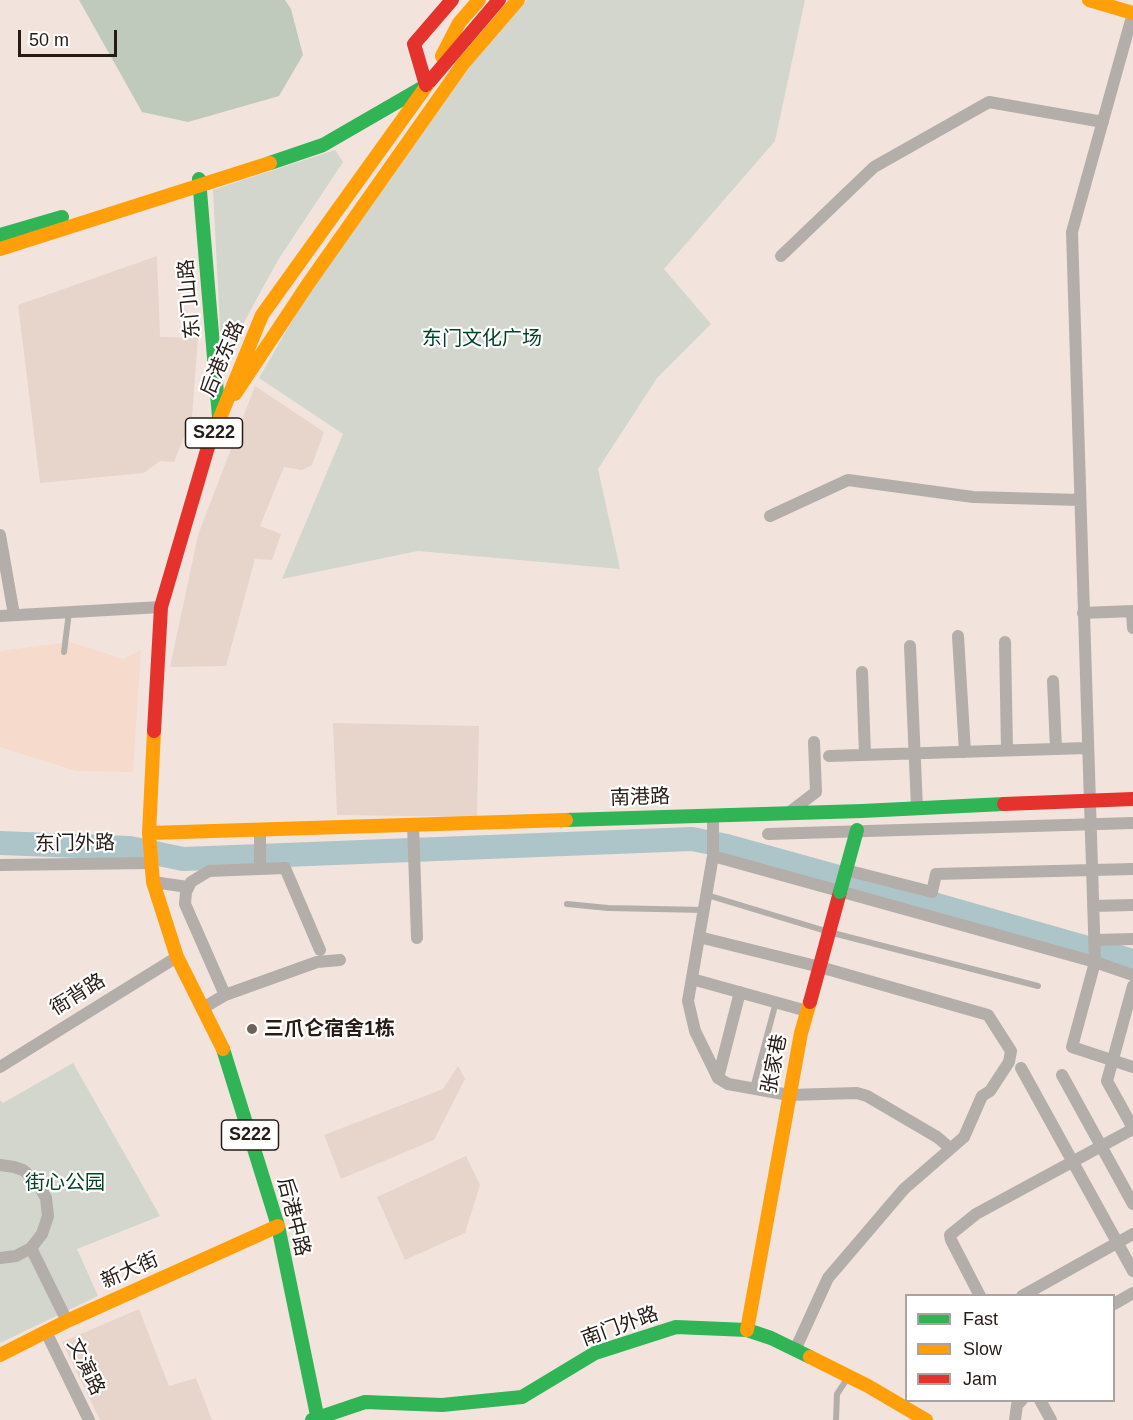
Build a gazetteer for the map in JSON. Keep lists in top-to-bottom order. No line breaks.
{"streets":{"main road":["东门山路","后港东路","S222","南港路","张家巷","后港中路","新大街","南门外路"],"street":["东门外路","衙背路","文演路"]},"crossings":[["东门山路","后港东路"],["后港东路","S222"],["后港东路","南港路"],["S222","南港路"],["S222","东门外路"],["S222","后港中路"],["南港路","张家巷"],["东门外路","后港中路"],["衙背路","后港中路"],["张家巷","南门外路"],["后港中路","新大街"],["后港中路","南门外路"],["新大街","文演路"]],"parks":["东门文化广场","街心公园"],"places":["三爪仑宿舍1栋"],"legend":["Fast","Slow","Jam"],"scale_bar":"50 m"}
